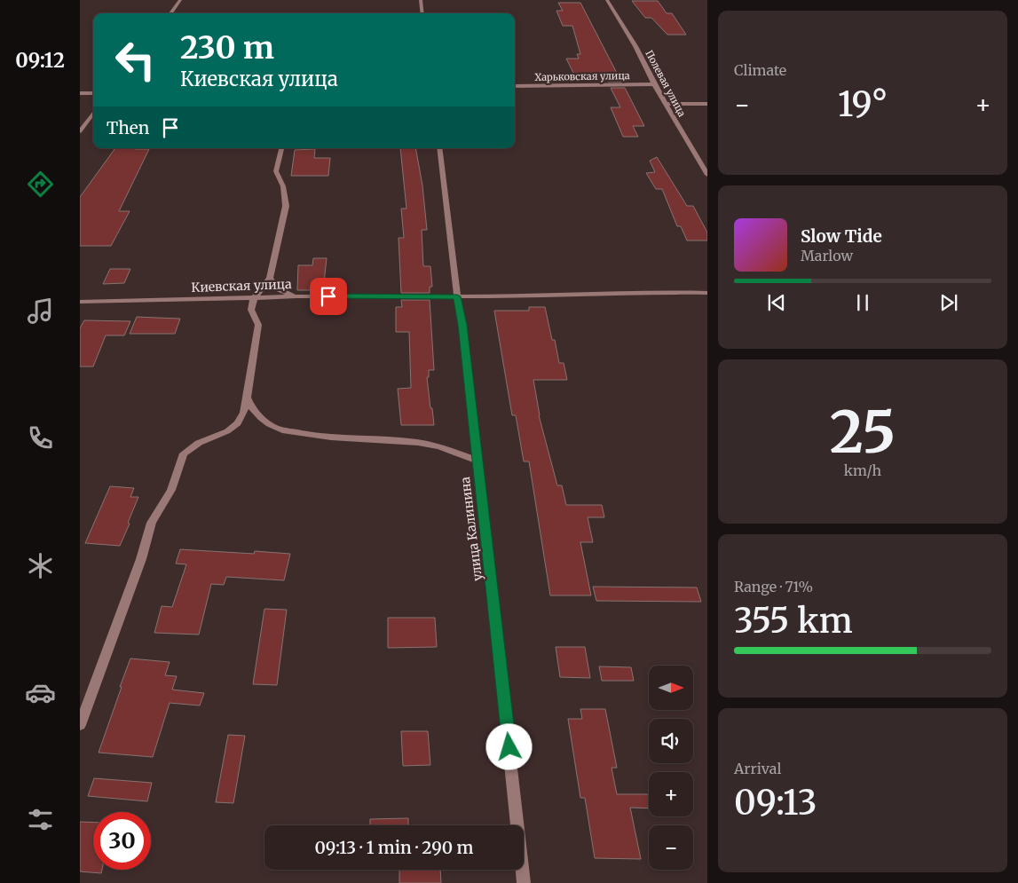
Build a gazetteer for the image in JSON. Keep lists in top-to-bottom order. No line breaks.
{"streets":{"street":["Харьковская улица","Полевая улица","Киевская улица","улица Калинина"]},"crossings":[["Харьковская улица","Полевая улица"],["Киевская улица","улица Калинина"]],"north":"right","page":{"tabs":"09:12","tile":["Climate",["25","km/h"],["Range · 71%","355 km"],["Arrival","09:13"]],"turn":["230 m","Киевская улица"],"heat":["−","19°","+"],"then":"Then","song":["Slow Tide","Marlow"],"map_buttons":["+","−"],"limit":"30","trip":"09:13 · 1 min · 290 m"}}
